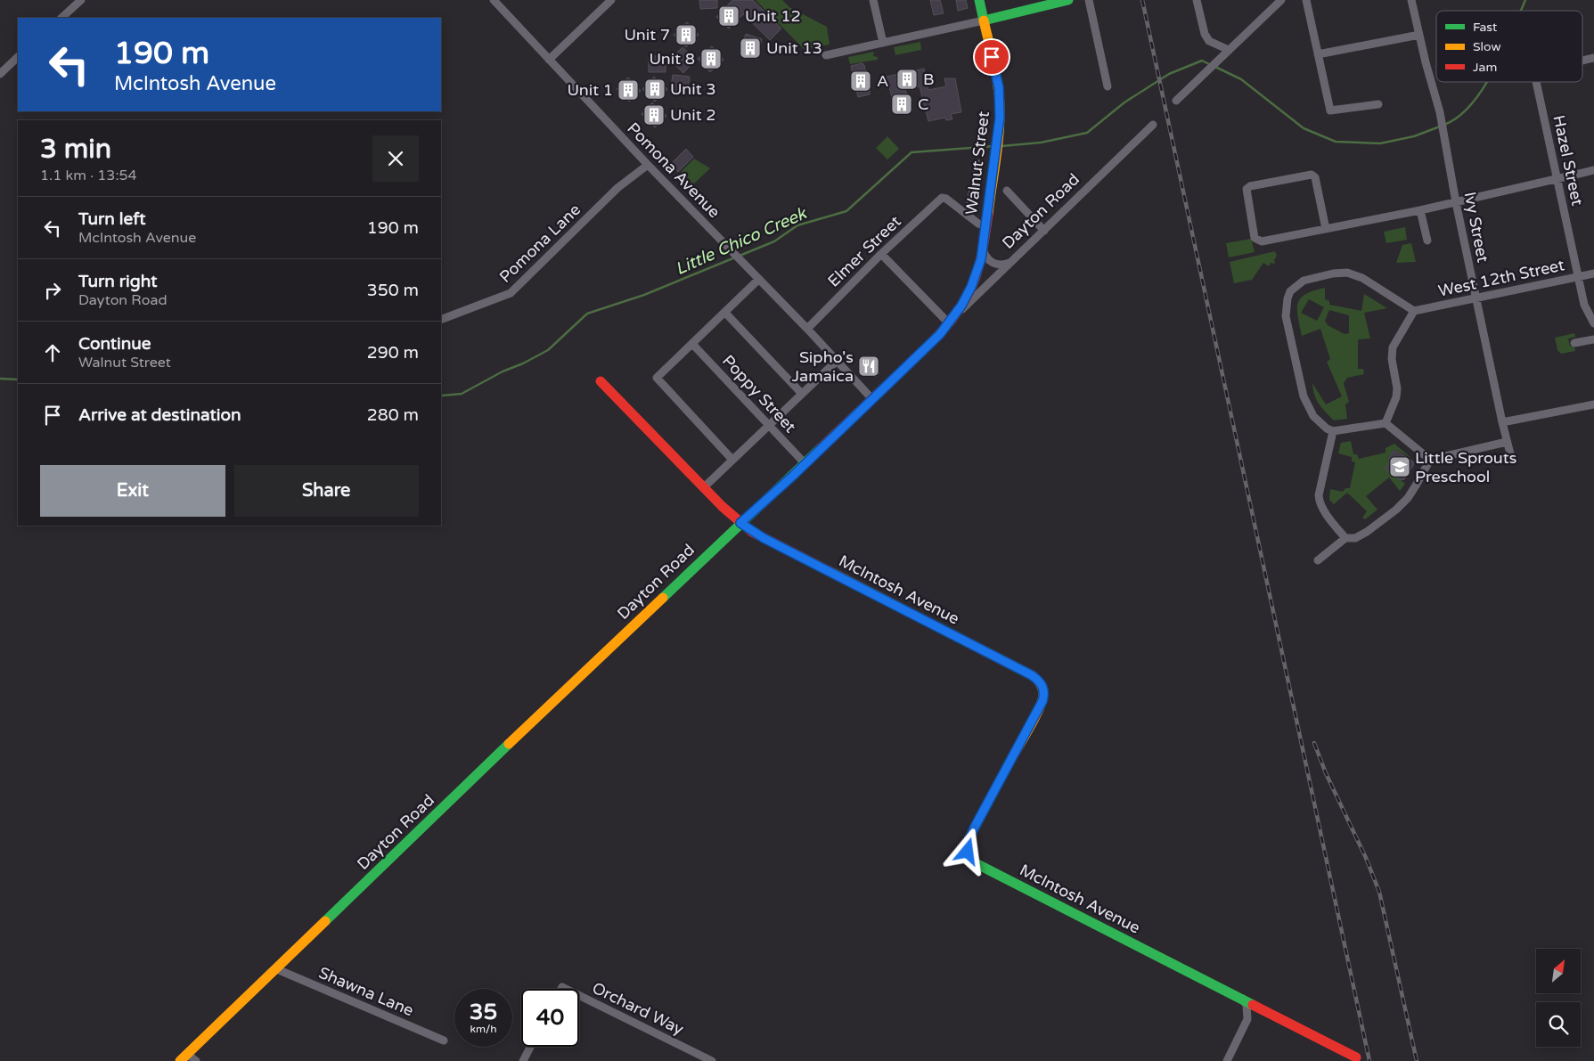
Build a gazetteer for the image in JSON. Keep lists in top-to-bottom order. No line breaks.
{"streets":{"street":["Hazel Street","Walnut Street","Pomona Avenue","Dayton Road","Ivy Street","Pomona Lane","Elmer Street","West 12th Street","Poppy Street","McIntosh Avenue","Shawna Lane","Orchard Way"]},"crossings":[["Hazel Street","West 12th Street"],["Walnut Street","Dayton Road"],["Pomona Avenue","Dayton Road"],["Pomona Avenue","Pomona Lane"],["Pomona Avenue","Elmer Street"],["Dayton Road","Poppy Street"],["Dayton Road","McIntosh Avenue"],["Dayton Road","Shawna Lane"],["Ivy Street","West 12th Street"]],"water":["Little Chico Creek"],"places":{"building":["Unit 12","Unit 7","Unit 13","Unit 8","B","A","Unit 3","Unit 1","C","Unit 2"],"restaurant":["Sipho's Jamaica"],"school or university":["Little Sprouts Preschool"]},"legend":["Fast","Slow","Jam"],"north":"top right","page":{"turn":["190 m","McIntosh Avenue"],"heading":["3 min","1.1 km · 13:54"],"list":[{"name":"Turn left","note":"McIntosh Avenue","value":"190 m"},{"name":"Turn right","note":"Dayton Road","value":"350 m"},{"name":"Continue","note":"Walnut Street","value":"290 m"},{"name":"Arrive at destination","value":"280 m"}],"buttons":["Exit","Share"],"speed":"35 km/h","limit":"40"}}
